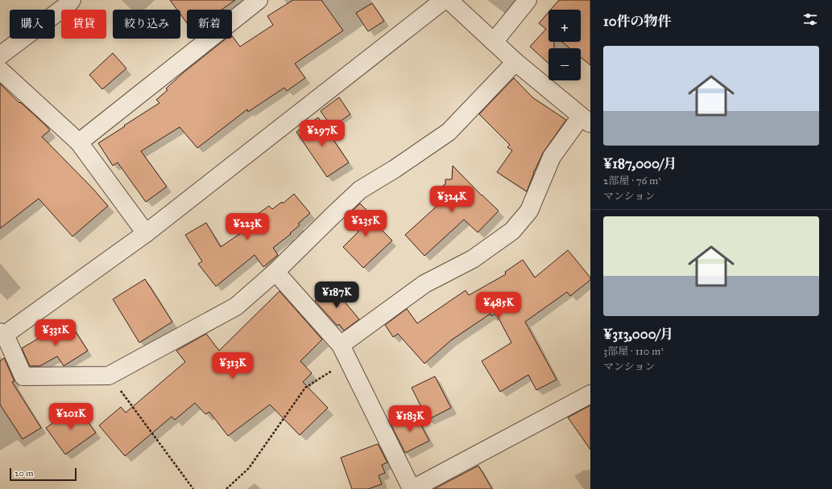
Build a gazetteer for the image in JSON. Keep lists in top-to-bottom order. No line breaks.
{"scale_bar":"20 m","page":{"heading":"10件の物件","map_buttons":["+","−"],"chip":["購入","賃貸","絞り込み","新着"],"list":[{"name":"¥187,000/月","note":"2部屋 · 76 m² · マンション"},{"name":"¥313,000/月","note":"3部屋 · 110 m² · マンション"}],"price":["¥297K","¥324K","¥235K","¥223K","¥187K","¥485K","¥331K","¥313K","¥201K","¥183K"],"scale":"20 m"}}
